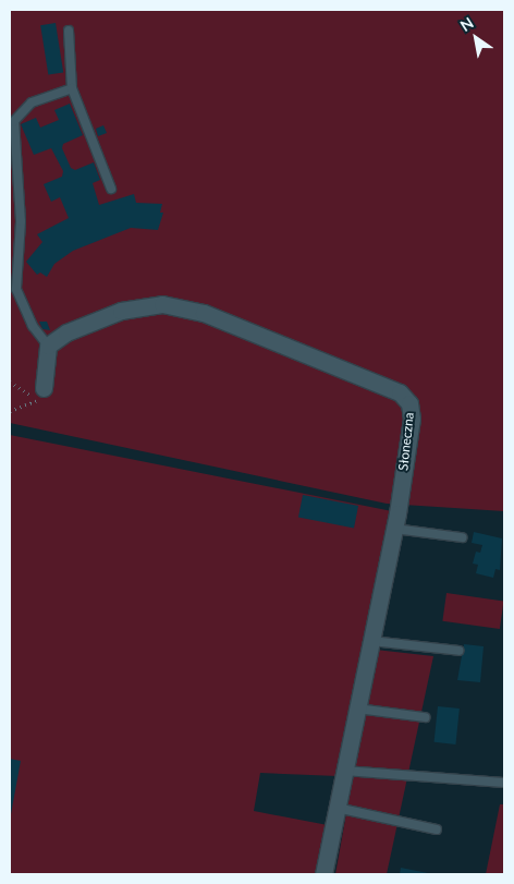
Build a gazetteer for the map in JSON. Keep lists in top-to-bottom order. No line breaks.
{"streets":{"street":["Słoneczna"]},"north":"top left"}
